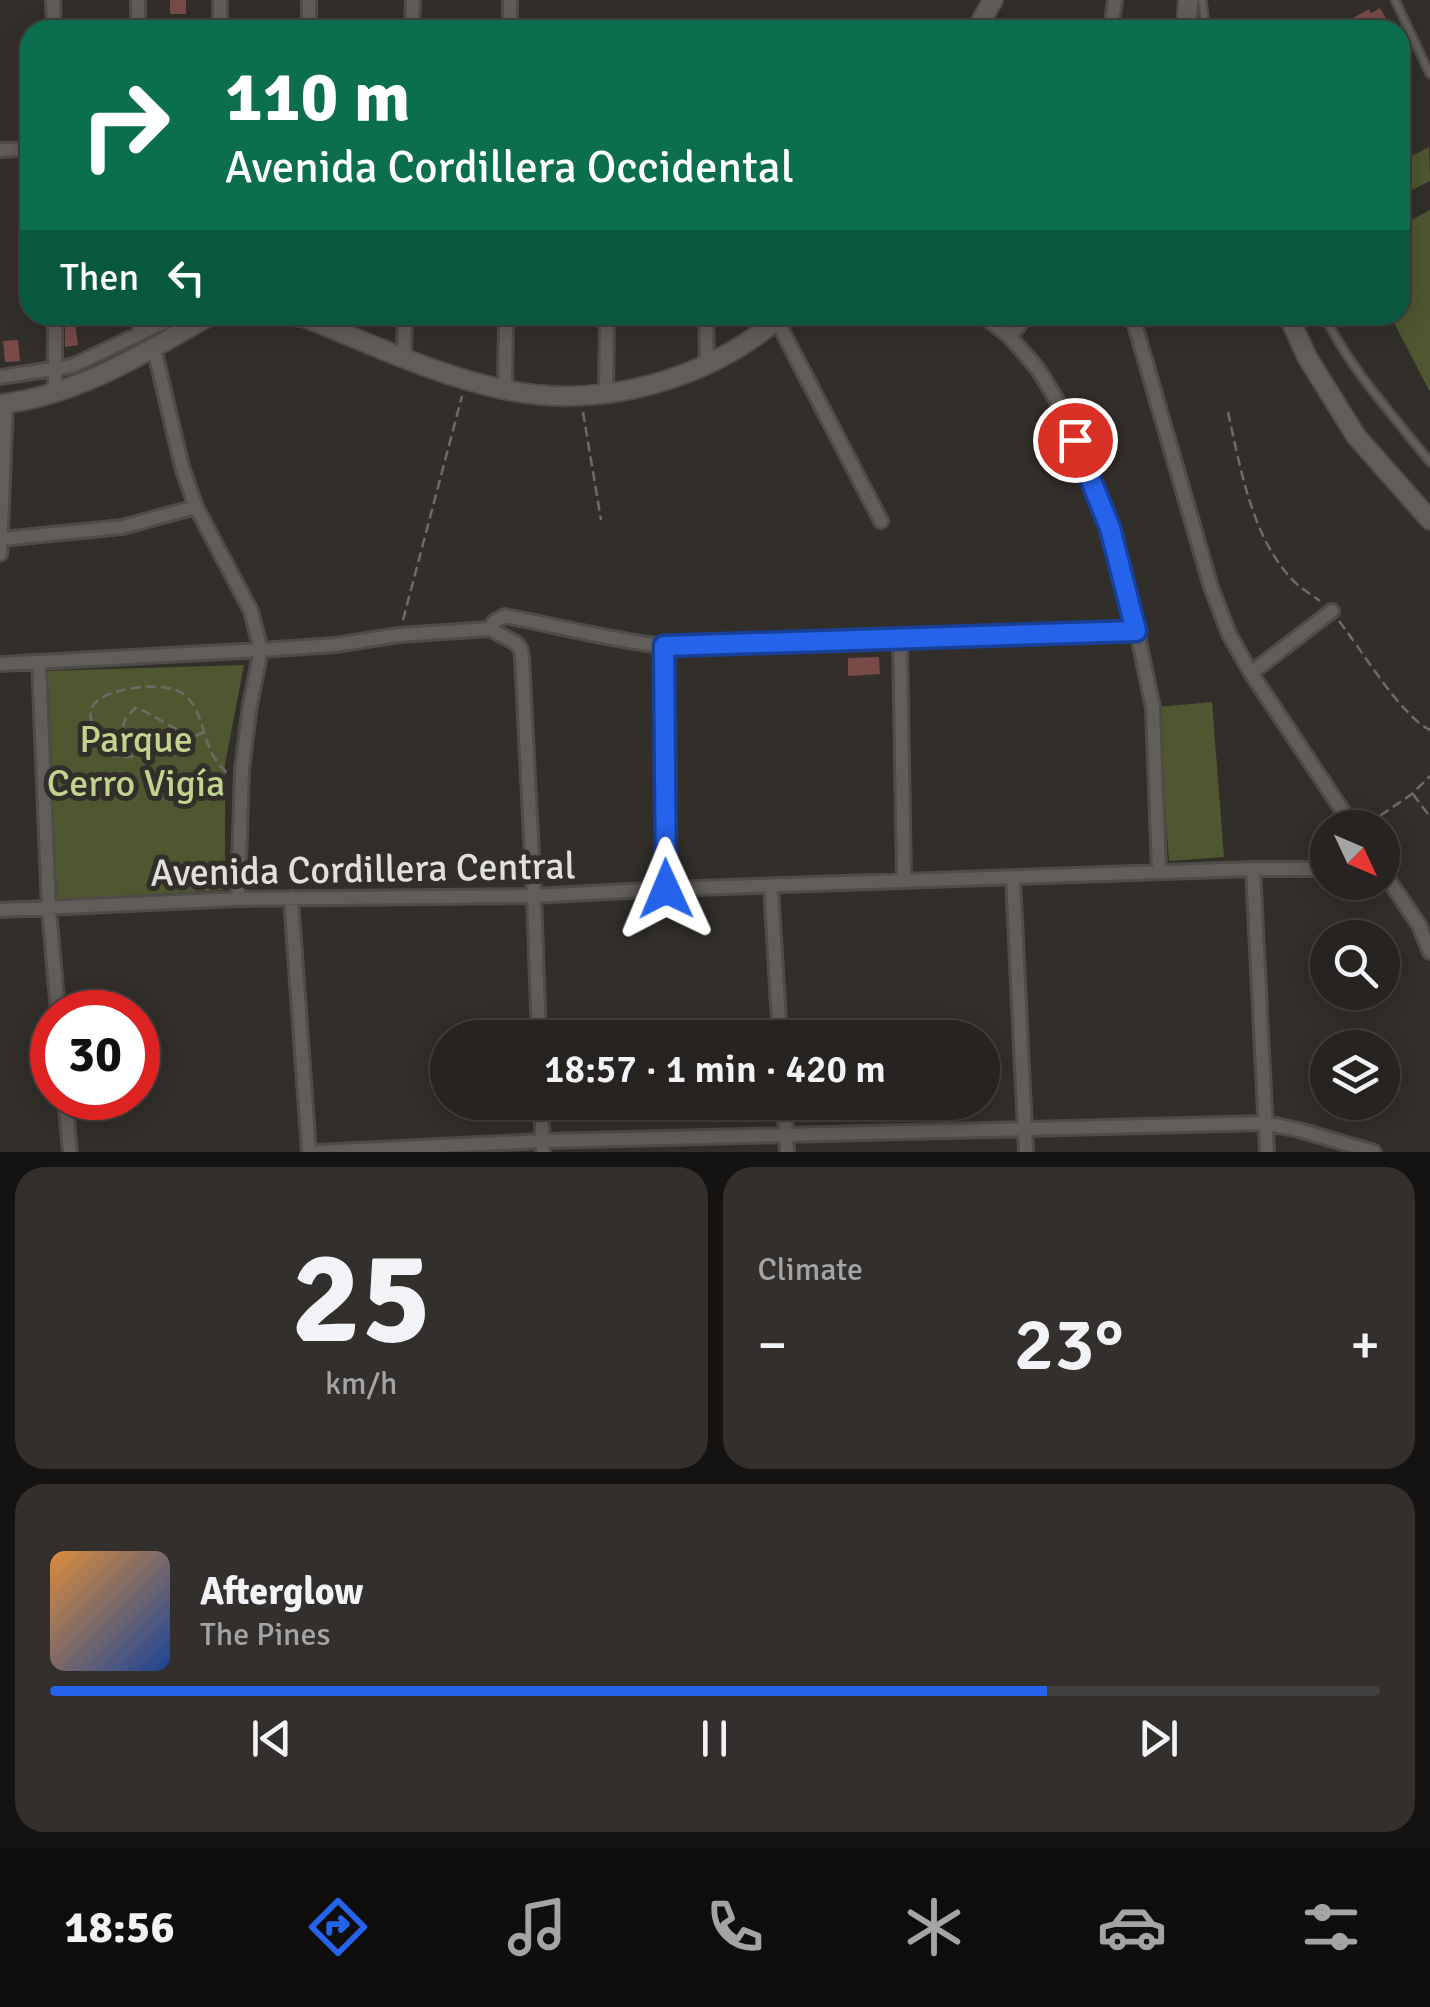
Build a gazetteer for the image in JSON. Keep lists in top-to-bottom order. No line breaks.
{"streets":{"street":["Avenida Cordillera Central"]},"parks":["Parque Cerro Vigía"],"north":"bottom right","page":{"turn":["110 m","Avenida Cordillera Occidental"],"then":"Then","limit":"30","trip":"18:57 · 1 min · 420 m","tile":[["25","km/h"],"Climate"],"heat":["−","23°","+"],"song":["Afterglow","The Pines"],"tabs":"18:56"}}
